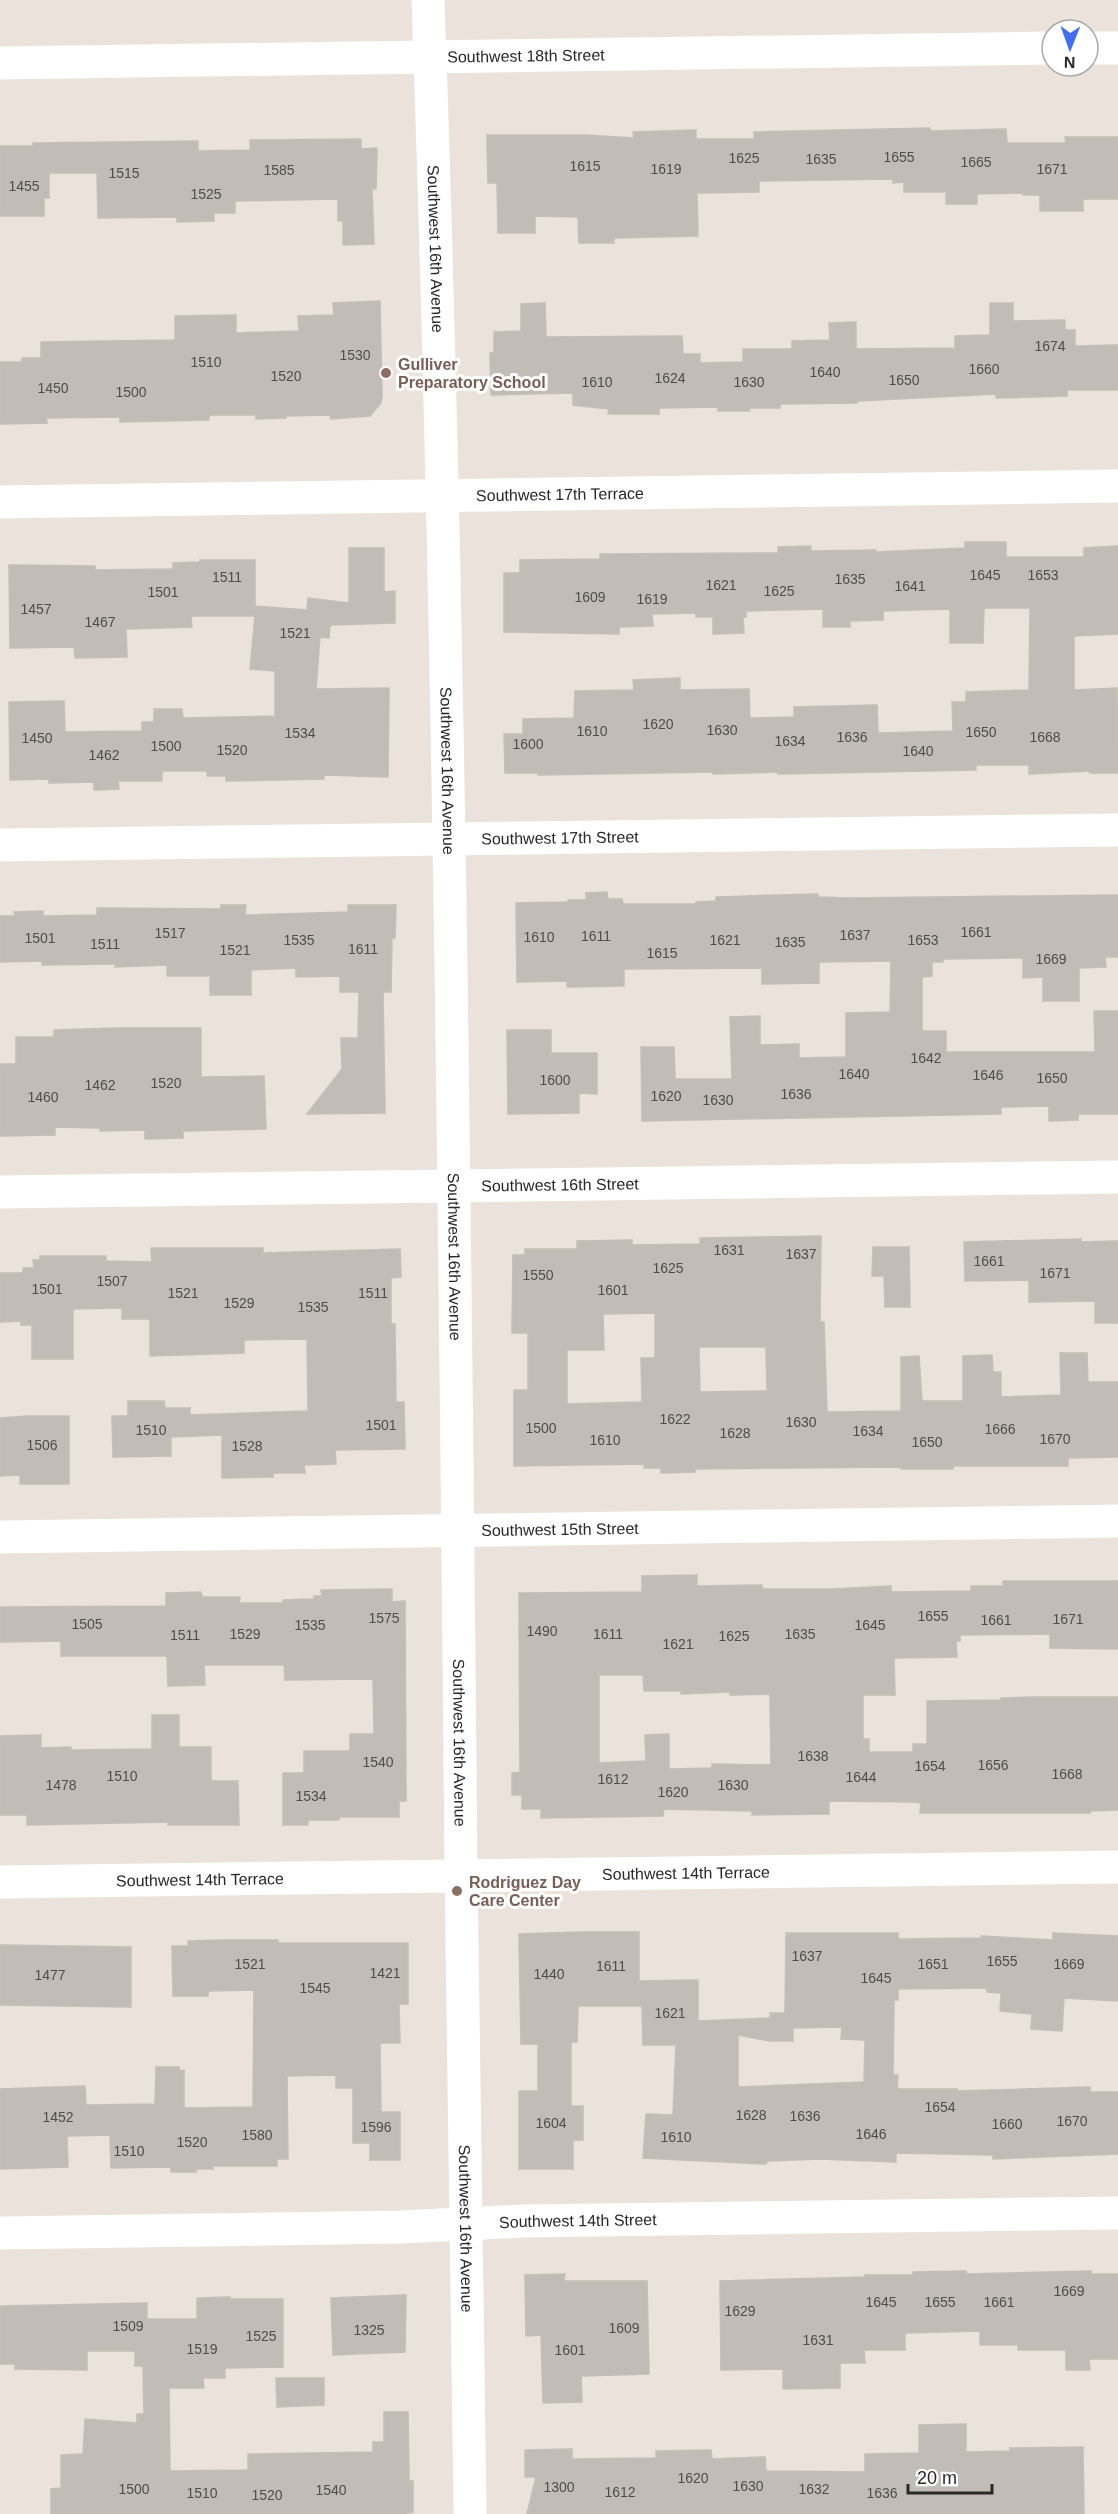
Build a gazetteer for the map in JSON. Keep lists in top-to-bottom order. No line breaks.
{"streets":{"street":["Southwest 18th Street","Southwest 16th Avenue","Southwest 17th Terrace","Southwest 17th Street","Southwest 16th Street","Southwest 15th Street","Southwest 14th Terrace","Southwest 14th Street"]},"crossings":[["Southwest 18th Street","Southwest 16th Avenue"],["Southwest 16th Avenue","Southwest 17th Terrace"],["Southwest 16th Avenue","Southwest 17th Street"],["Southwest 16th Avenue","Southwest 16th Street"],["Southwest 16th Avenue","Southwest 15th Street"],["Southwest 16th Avenue","Southwest 14th Terrace"],["Southwest 16th Avenue","Southwest 14th Street"]],"places":["Gulliver Preparatory School","Rodriguez Day Care Center"],"house_numbers":["1655","1625","1635","1665","1615","1619","1671","1585","1515","1455","1525","1674","1530","1510","1660","1640","1520","1624","1650","1610","1630","1450","1500","1645","1653","1511","1635","1621","1641","1625","1501","1609","1619","1457","1467","1521","1620","1630","1610","1650","1534","1636","1668","1450","1634","1600","1500","1520","1640","1462","1661","1517","1637","1611","1610","1501","1535","1621","1653","1635","1511","1611","1521","1615","1669","1642","1640","1646","1650","1600","1520","1462","1636","1620","1460","1630","1631","1637","1661","1625","1671","1550","1507","1501","1601","1521","1511","1529","1535","1622","1630","1501","1500","1666","1510","1634","1628","1670","1610","1650","1506","1528","1655","1575","1671","1661","1505","1535","1645","1490","1529","1611","1635","1511","1625","1621","1638","1540","1656","1654","1668","1510","1644","1612","1478","1630","1620","1534","1637","1655","1521","1651","1669","1611","1421","1440","1477","1645","1545","1621","1654","1628","1636","1452","1670","1604","1660","1596","1646","1580","1610","1520","1510","1669","1645","1655","1661","1629","1509","1609","1325","1525","1631","1519","1601","1620","1630","1300","1500","1632","1540","1612","1510","1636","1520"],"scale_bar":"20 m","north":"bottom"}
